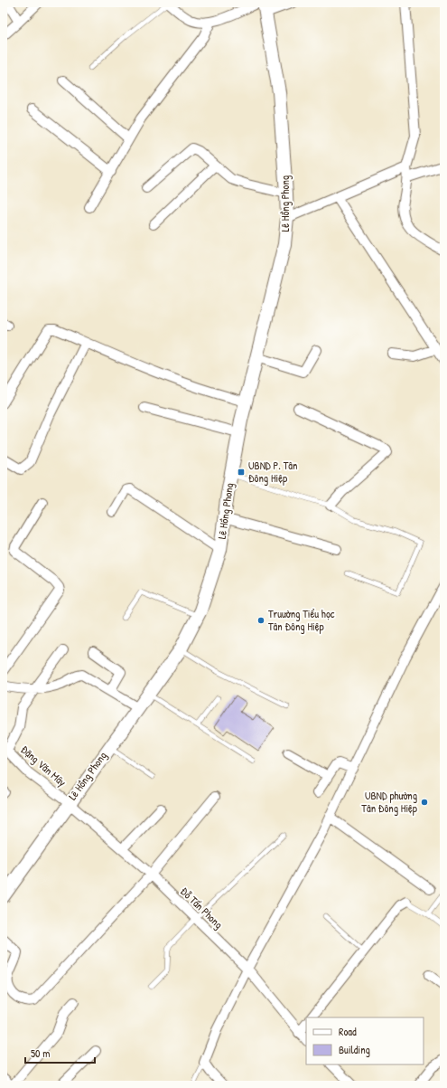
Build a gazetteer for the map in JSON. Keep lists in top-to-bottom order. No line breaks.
{"streets":{"main road":["Lê Hồng Phong"],"street":["Đặng Văn Mây","Đỗ Tấn Phong"]},"crossings":[["Lê Hồng Phong","Đặng Văn Mây"],["Lê Hồng Phong","Đỗ Tấn Phong"],["Đặng Văn Mây","Đỗ Tấn Phong"]],"places":{"transit":["UBND P. Tân Đông Hiệp"],"other":["Truường Tiểu học Tân Đông Hiệp","UBND phường Tân Đông Hiệp"]},"legend":["Road","Building"],"scale_bar":"50 m"}
